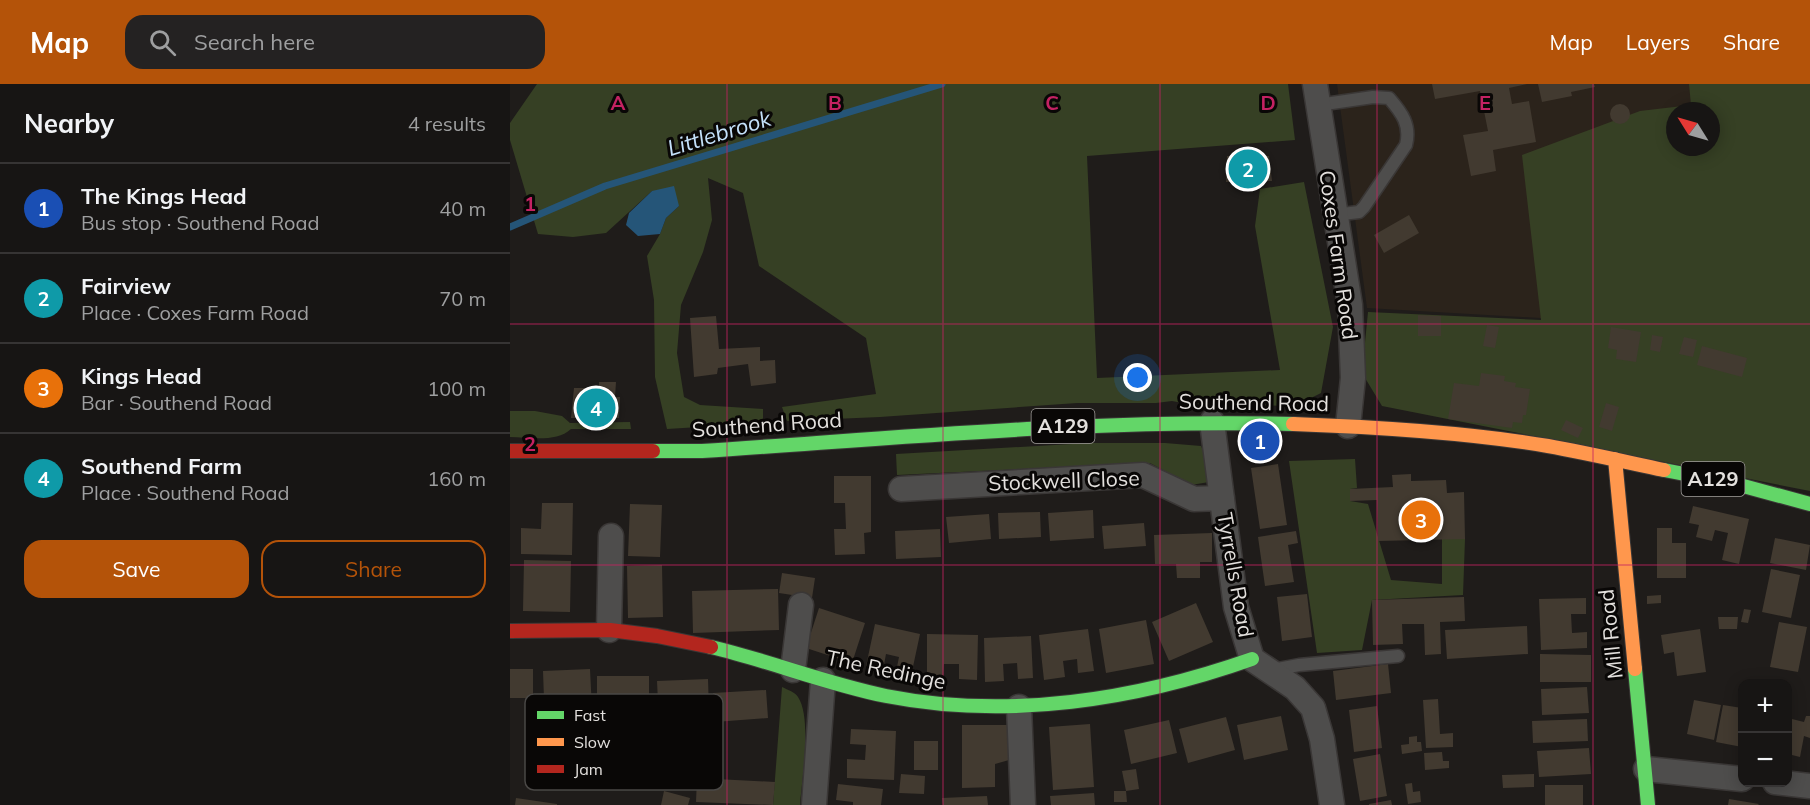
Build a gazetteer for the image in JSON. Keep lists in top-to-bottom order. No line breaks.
{"streets":{"main road":["Southend Road","A129","Mill Road","The Redinge"],"street":["Coxes Farm Road","Stockwell Close","Tyrrells Road"]},"crossings":[["Coxes Farm Road","Southend Road"],["Southend Road","Tyrrells Road"],["Southend Road","Mill Road"],["Stockwell Close","Tyrrells Road"],["Tyrrells Road","The Redinge"]],"water":["Littlebrook"],"legend":["Fast","Slow","Jam"],"north":"top left","page":{"header":"Map","search":"Search here","nav":["Map","Layers","Share"],"heading":["Nearby","4 results"],"pins":["2","4","1","3"],"list":[{"mark":"1","name":"The Kings Head","note":"Bus stop · Southend Road","value":"40 m"},{"mark":"2","name":"Fairview","note":"Place · Coxes Farm Road","value":"70 m"},{"mark":"3","name":"Kings Head","note":"Bar · Southend Road","value":"100 m"},{"mark":"4","name":"Southend Farm","note":"Place · Southend Road","value":"160 m"}],"buttons":["Save","Share"],"map_buttons":["+","−"]},"grid":{"columns":["A","B","C","D","E"],"rows":["1","2"]}}
